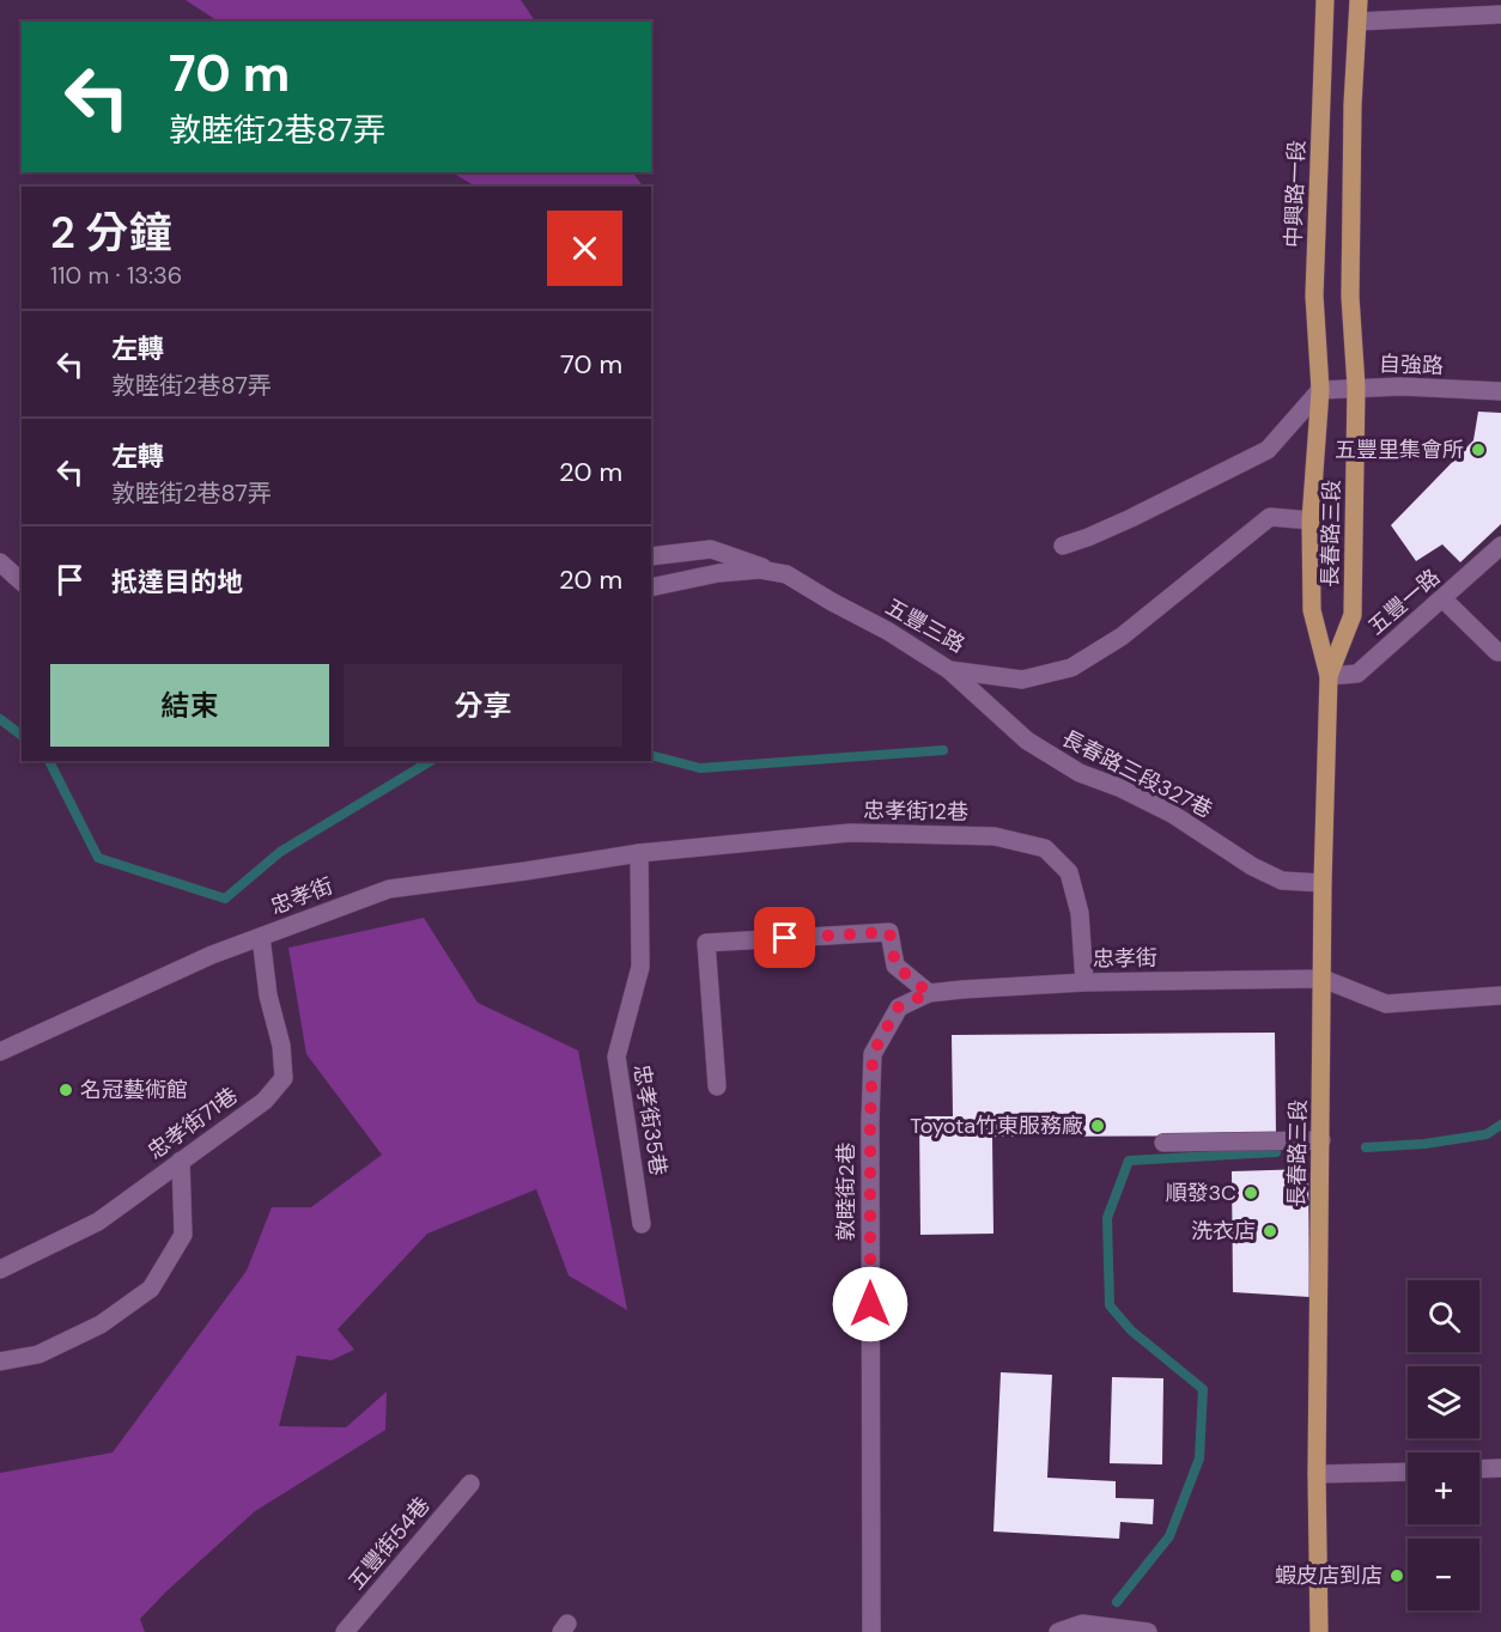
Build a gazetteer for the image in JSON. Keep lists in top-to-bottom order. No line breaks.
{"streets":{"main road":["中興路一段","長春路三段"],"street":["自強路","五豐一路","五豐三路","長春路三段327巷","忠孝街12巷","忠孝街","忠孝街35巷","忠孝街71巷","敦睦街2巷","五豐街54巷"]},"crossings":[["中興路一段","自強路"],["中興路一段","長春路三段"],["自強路","長春路三段"],["長春路三段","五豐一路"],["長春路三段","五豐三路"],["長春路三段","長春路三段327巷"],["長春路三段","忠孝街"],["五豐三路","長春路三段327巷"],["忠孝街12巷","忠孝街"],["忠孝街12巷","忠孝街35巷"],["忠孝街","忠孝街35巷"],["忠孝街","忠孝街71巷"],["忠孝街","敦睦街2巷"]],"places":["五豐里集會所","名冠藝術館","Toyota竹東服務廠","順發3C","洗衣店","蝦皮店到店"],"page":{"turn":["70 m","敦睦街2巷87弄"],"heading":["2 分鐘","110 m · 13:36"],"list":[{"name":"左轉","note":"敦睦街2巷87弄","value":"70 m"},{"name":"左轉","note":"敦睦街2巷87弄","value":"20 m"},{"name":"抵達目的地","value":"20 m"}],"buttons":["結束","分享"],"map_buttons":["+","−"]}}
